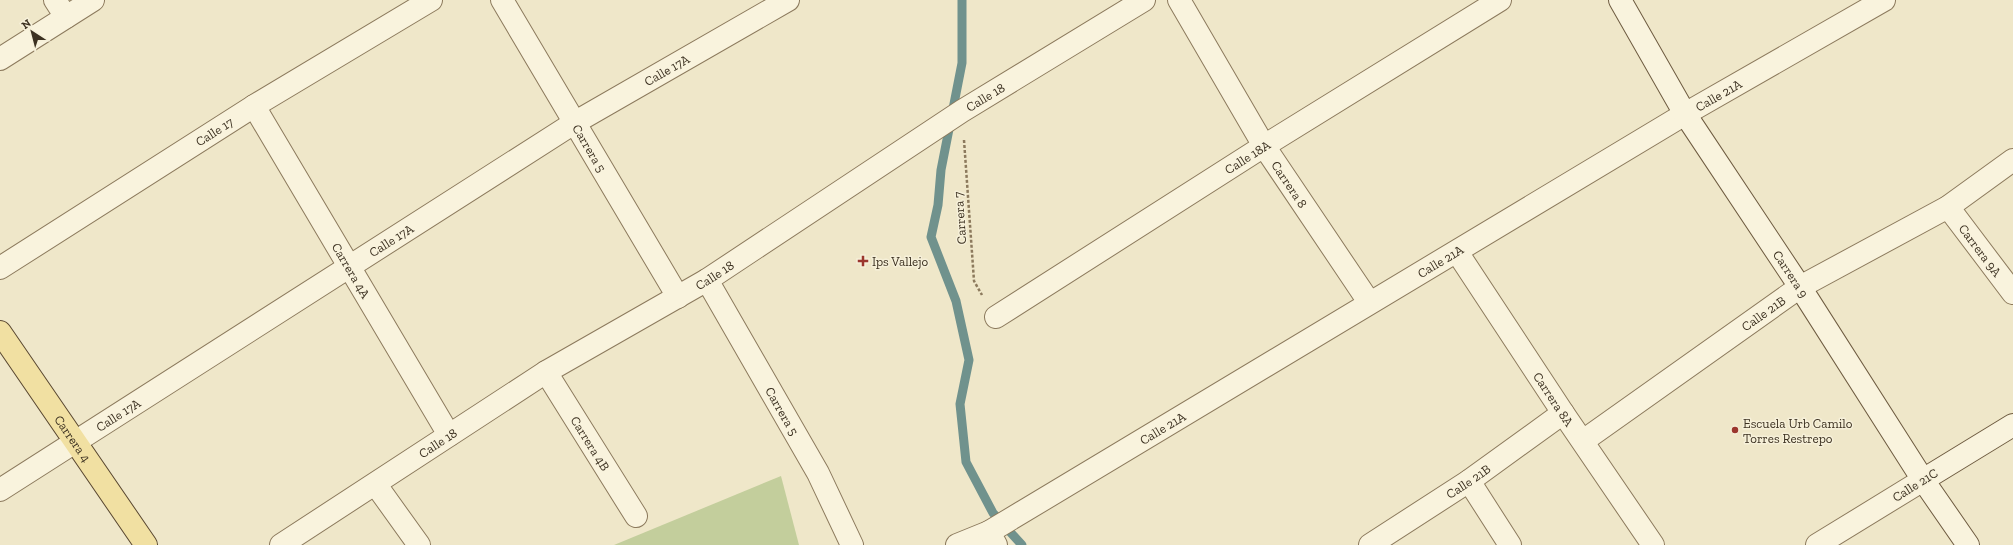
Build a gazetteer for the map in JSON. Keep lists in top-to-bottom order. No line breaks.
{"streets":{"main road":["Carrera 4"],"street":["Calle 17A","Calle 21A","Calle 18","Calle 17","Carrera 5","Calle 18A","Carrera 8","Carrera 9A","Carrera 4A","Carrera 9","Calle 21B","Carrera 8A","Carrera 4B","Calle 21C"],"path":["Carrera 7"]},"crossings":[["Calle 17A","Carrera 5"],["Calle 17A","Carrera 4A"],["Calle 17A","Carrera 4"],["Calle 21A","Carrera 8"],["Calle 21A","Carrera 9"],["Calle 21A","Carrera 8A"],["Calle 18","Carrera 5"],["Calle 18","Carrera 7"],["Calle 18","Carrera 4A"],["Calle 18","Carrera 4B"],["Calle 17","Carrera 4A"],["Calle 18A","Carrera 8"],["Calle 18A","Carrera 7"],["Carrera 9A","Calle 21B"],["Carrera 9","Calle 21B"],["Carrera 9","Calle 21C"],["Calle 21B","Carrera 8A"]],"places":{"health":["Ips Vallejo"],"other":["Escuela Urb Camilo Torres Restrepo"]},"north":"top left"}
